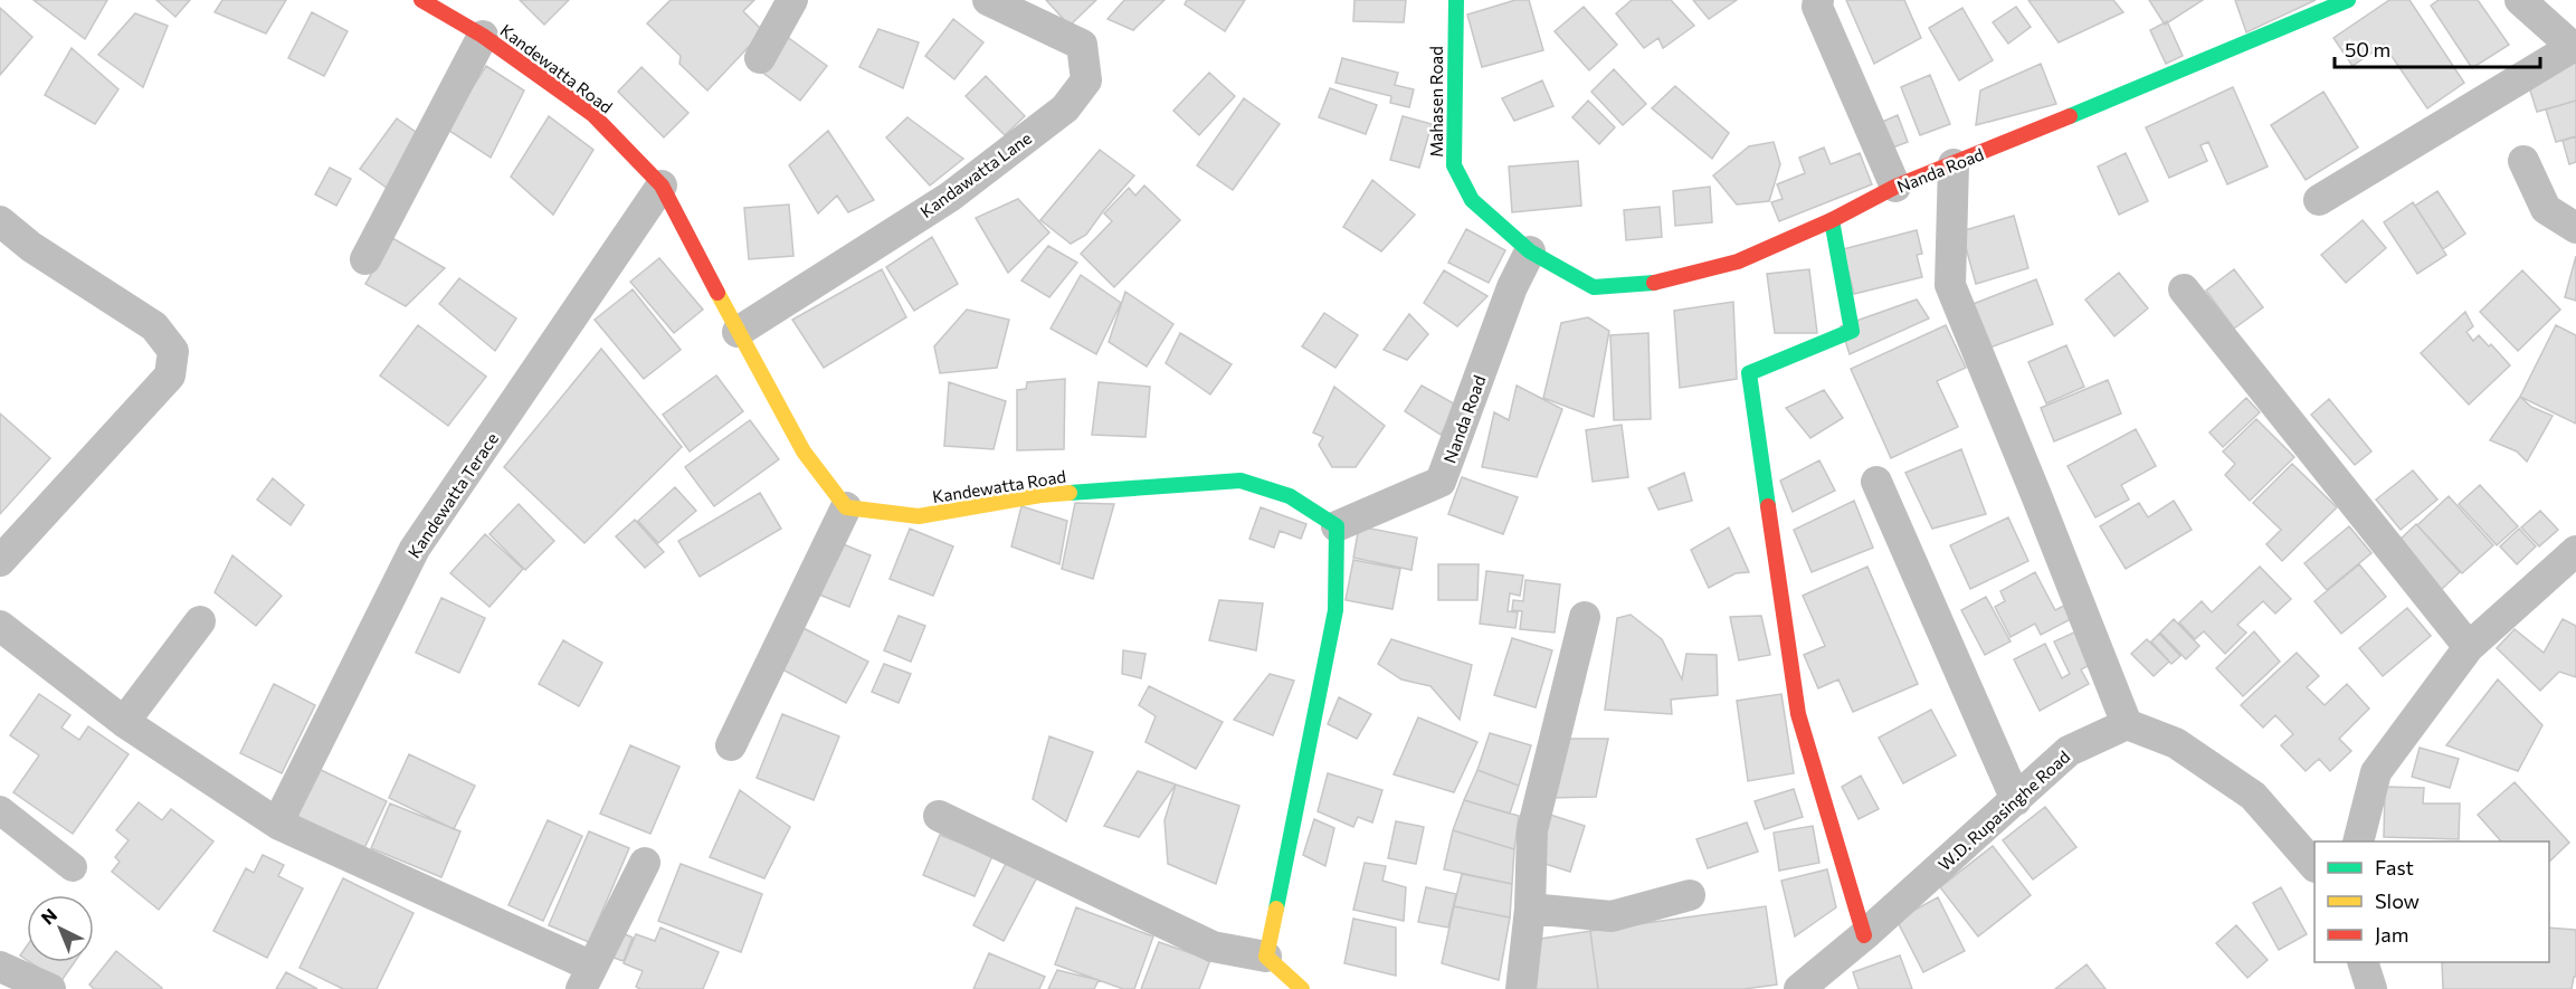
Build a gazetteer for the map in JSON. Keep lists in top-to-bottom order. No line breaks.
{"streets":{"street":["Kandewatta Road","Mahasen Road","Nanda Road","Kandawatta Lane","Kandewatta Terace","W.D. Rupasinghe Road"]},"crossings":[["Kandewatta Road","Nanda Road"],["Kandewatta Road","Kandawatta Lane"],["Kandewatta Road","Kandewatta Terace"],["Mahasen Road","Nanda Road"]],"legend":["Fast","Slow","Jam"],"scale_bar":"50 m","north":"top left"}
